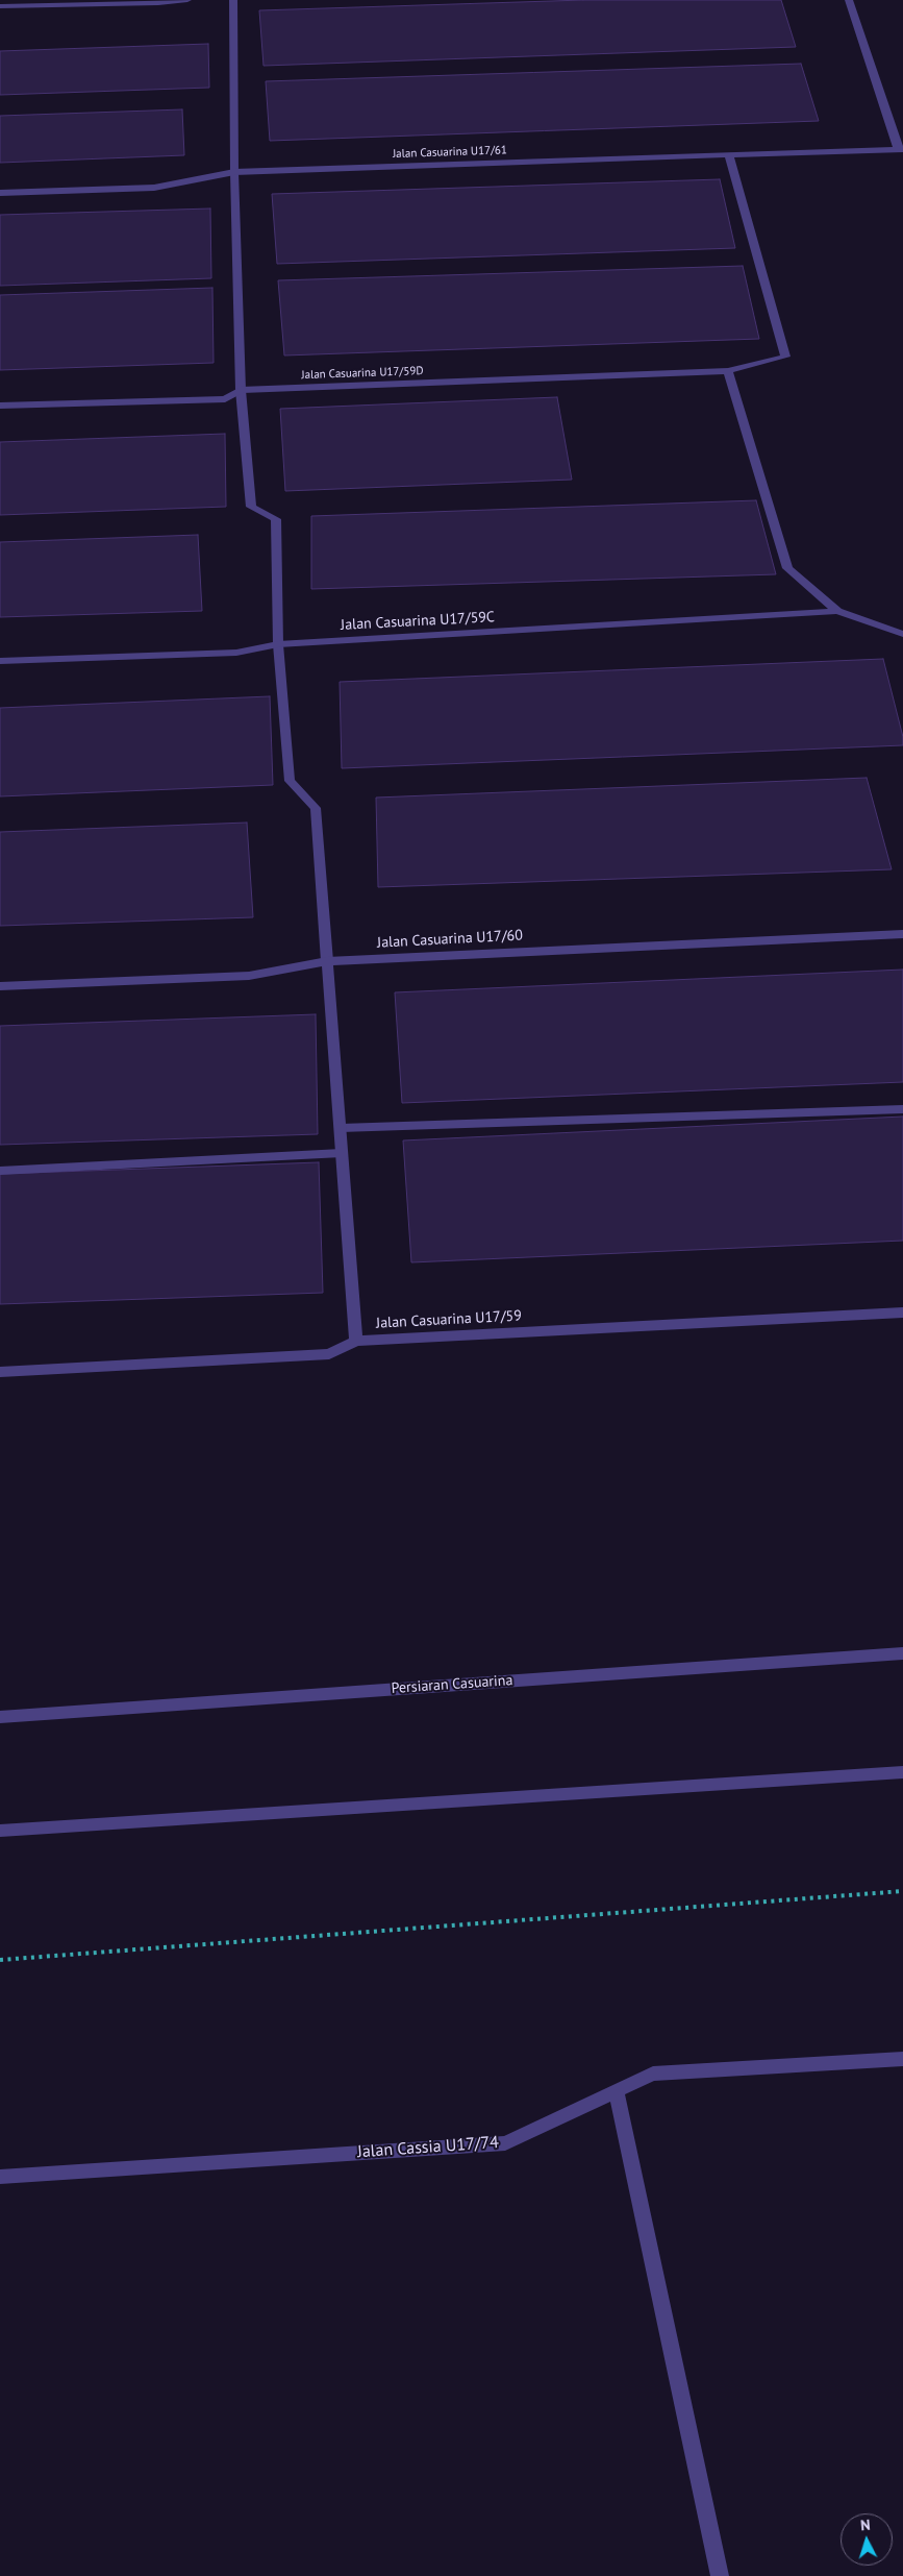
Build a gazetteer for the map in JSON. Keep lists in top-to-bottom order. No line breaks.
{"streets":{"street":["Jalan Casuarina U17/61","Jalan Casuarina U17/59D","Jalan Casuarina U17/59C","Jalan Casuarina U17/60","Jalan Casuarina U17/59","Persiaran Casuarina","Jalan Cassia U17/74"]},"crossings":[["Jalan Casuarina U17/61","Jalan Casuarina U17/59D"]],"north":"top"}
